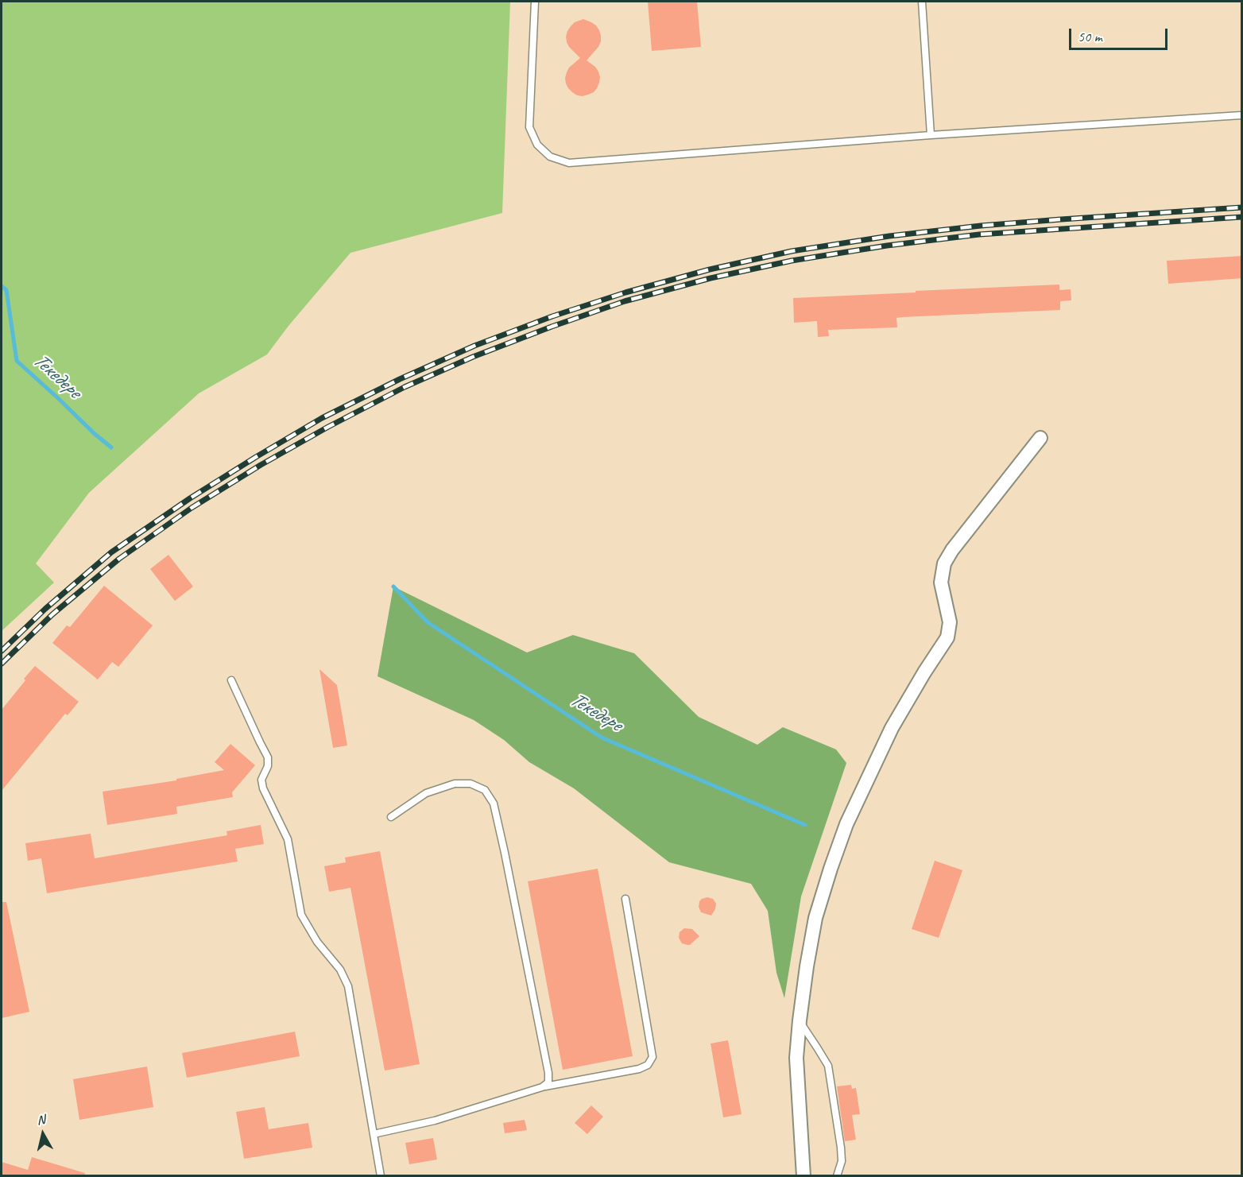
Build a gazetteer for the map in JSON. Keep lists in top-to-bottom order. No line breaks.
{"water":["Текедере"],"scale_bar":"50 m","north":"top"}
